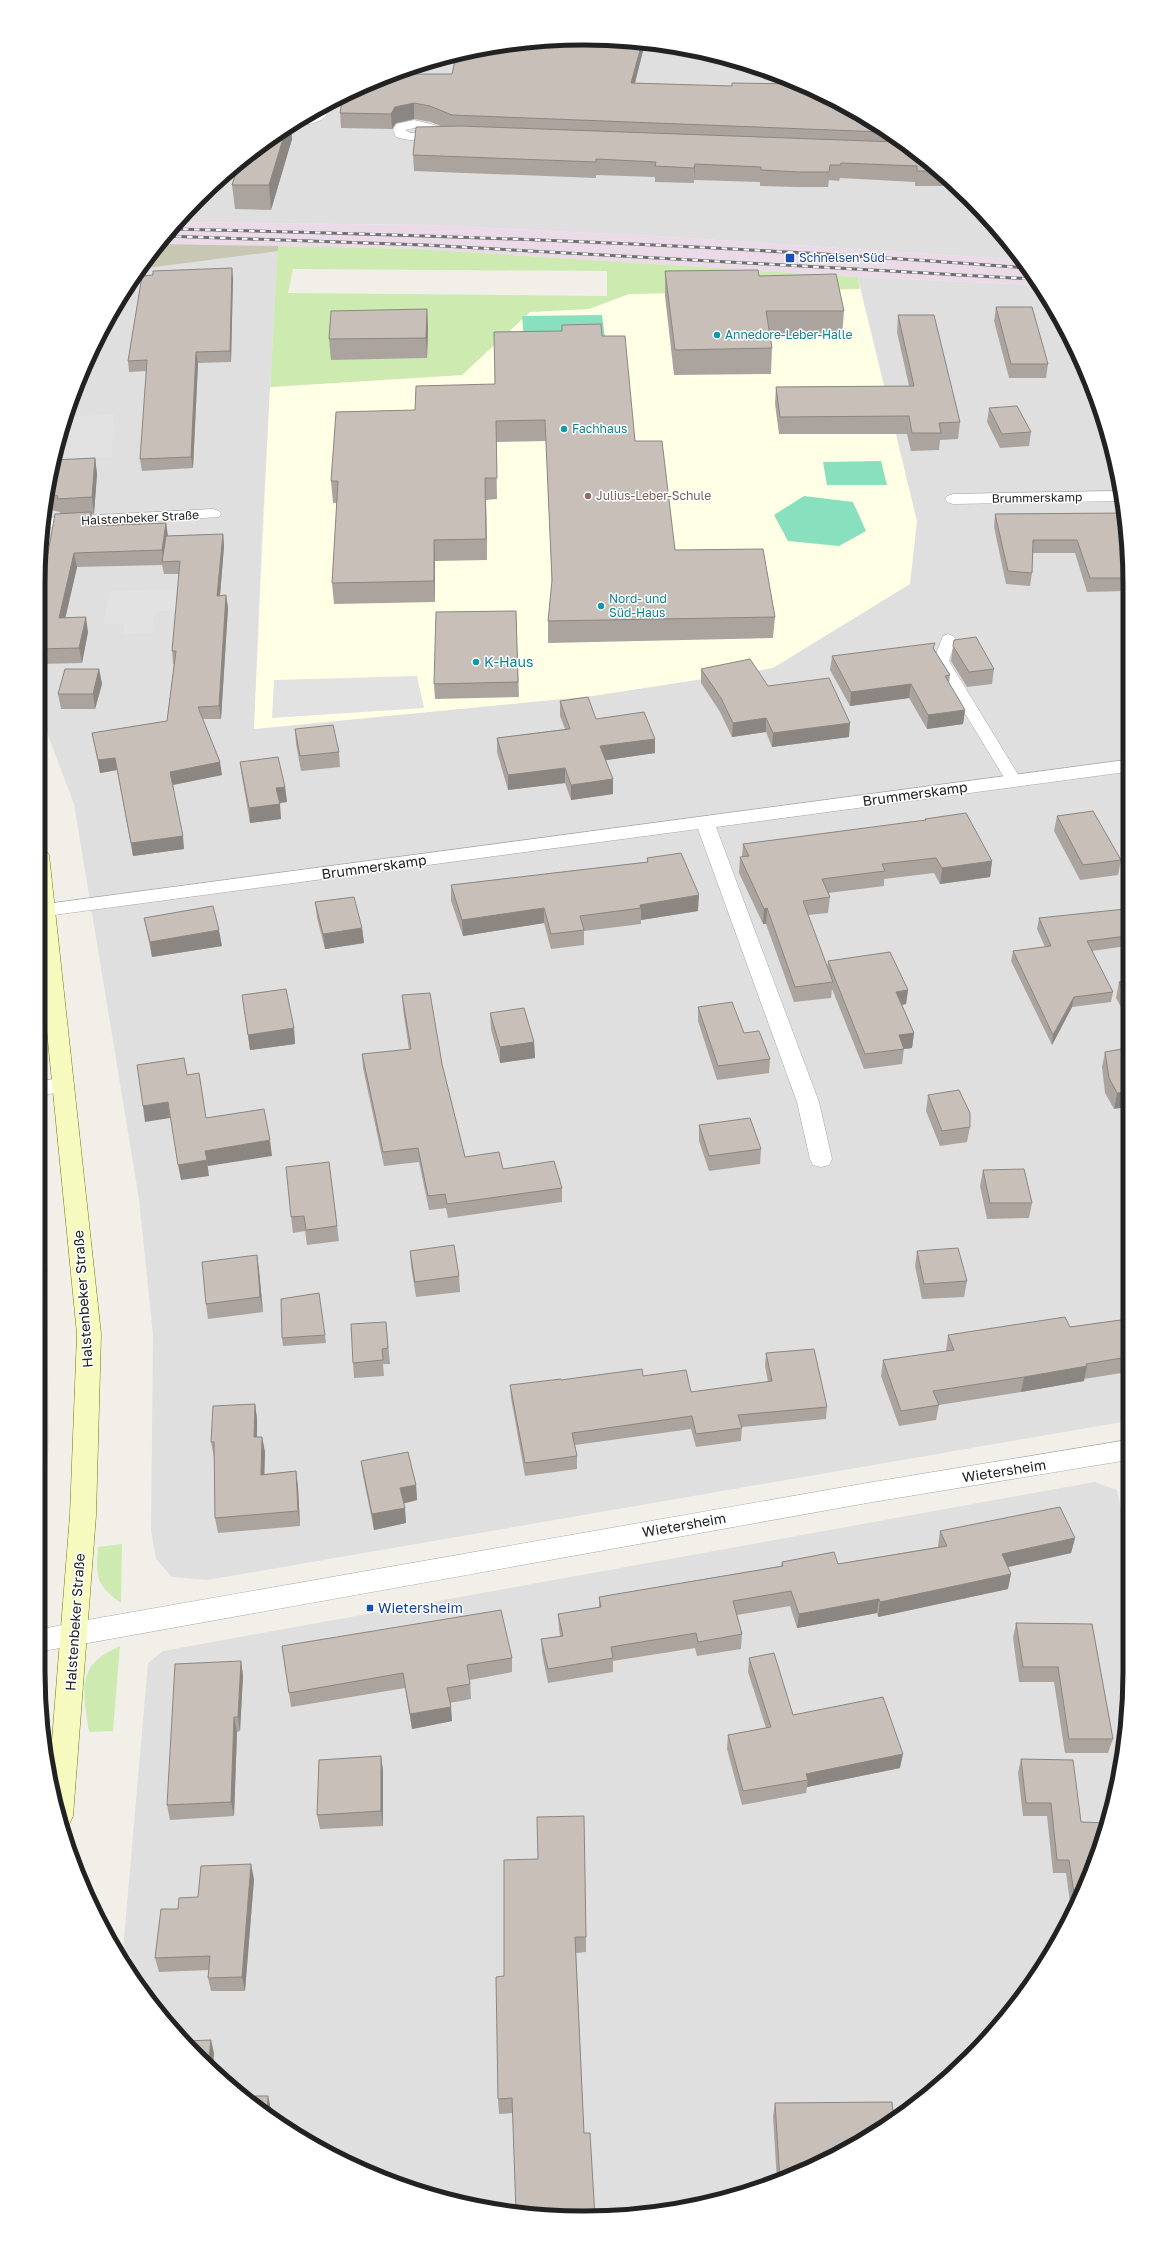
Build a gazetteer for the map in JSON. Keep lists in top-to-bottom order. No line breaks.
{"streets":{"street":["Brummerskamp","Halstenbeker Straße","Wietersheim"]},"crossings":[["Halstenbeker Straße","Wietersheim"]],"places":{"transit":["Schnelsen Süd","Wietersheim"],"other":["Annedore-Leber-Halle","Fachhaus","Julius-Leber-Schule","Nord- und Süd-Haus","K-Haus"]}}
